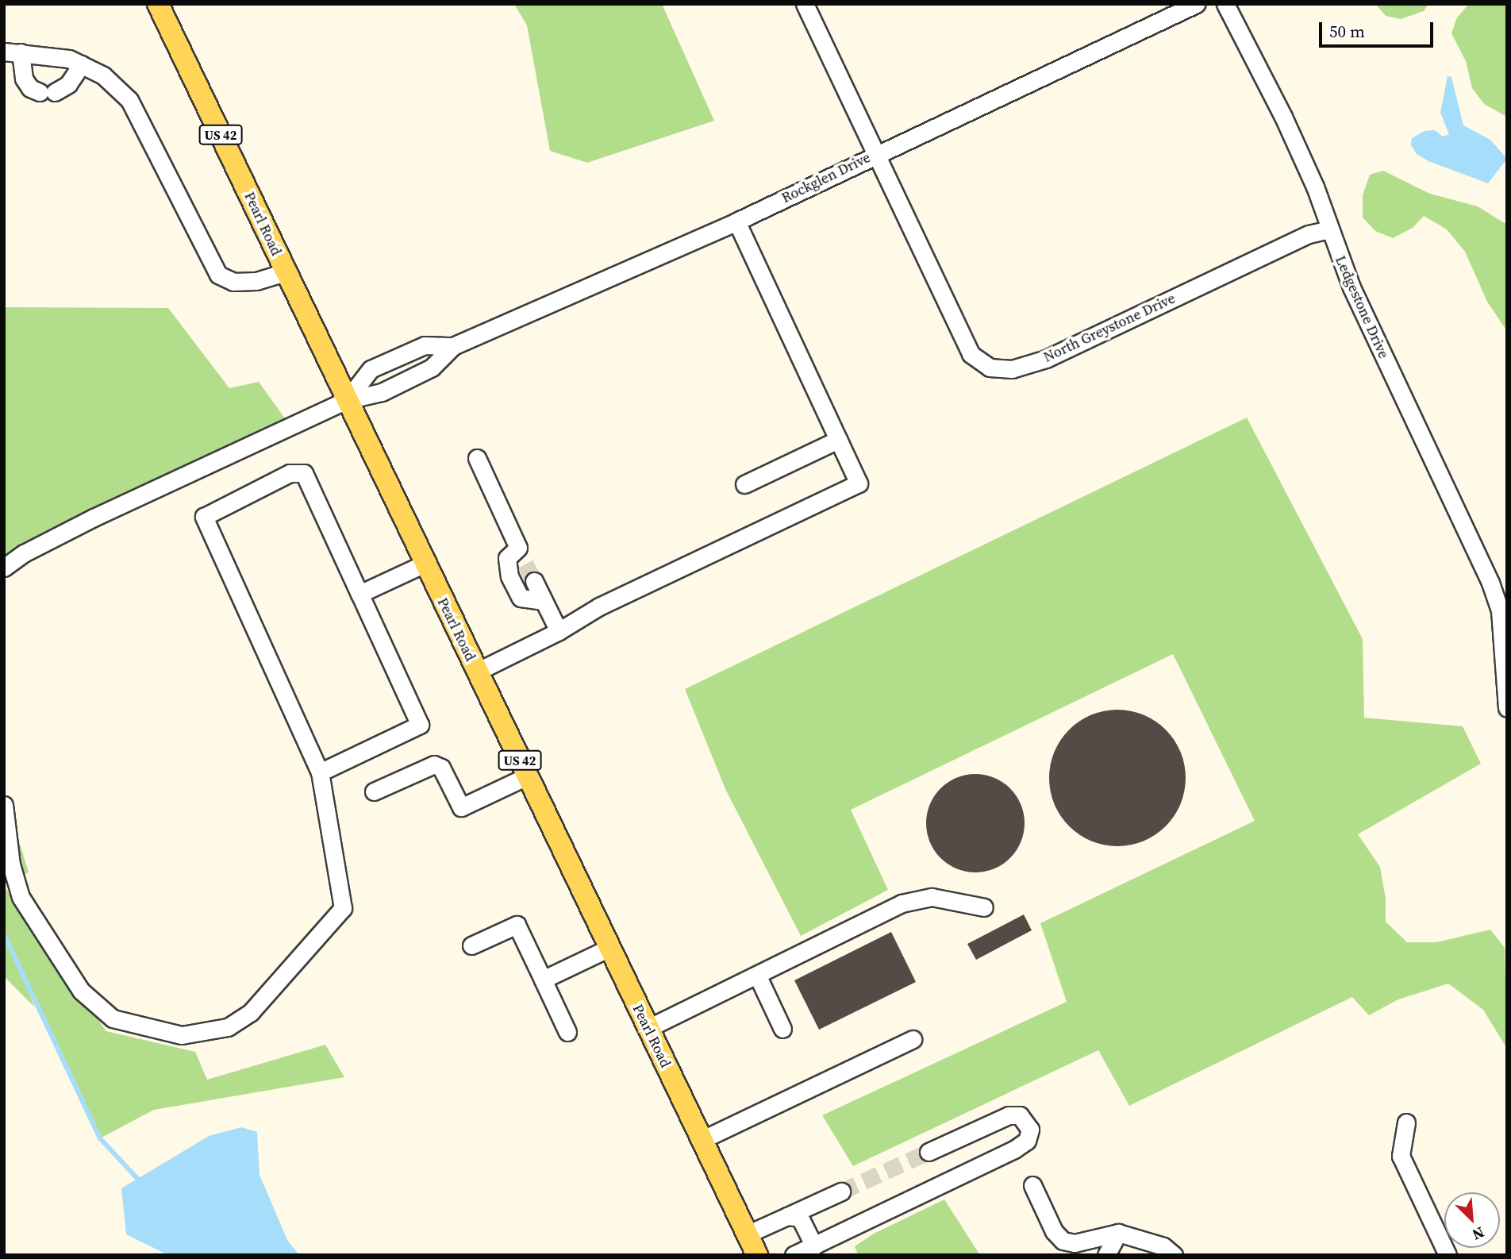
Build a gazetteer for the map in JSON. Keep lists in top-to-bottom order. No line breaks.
{"streets":{"main road":["US 42","Pearl Road"],"street":["Rockglen Drive","Ledgestone Drive","North Greystone Drive"]},"crossings":[["Rockglen Drive","Pearl Road"],["Rockglen Drive","North Greystone Drive"],["Ledgestone Drive","North Greystone Drive"]],"scale_bar":"50 m","north":"bottom right"}
